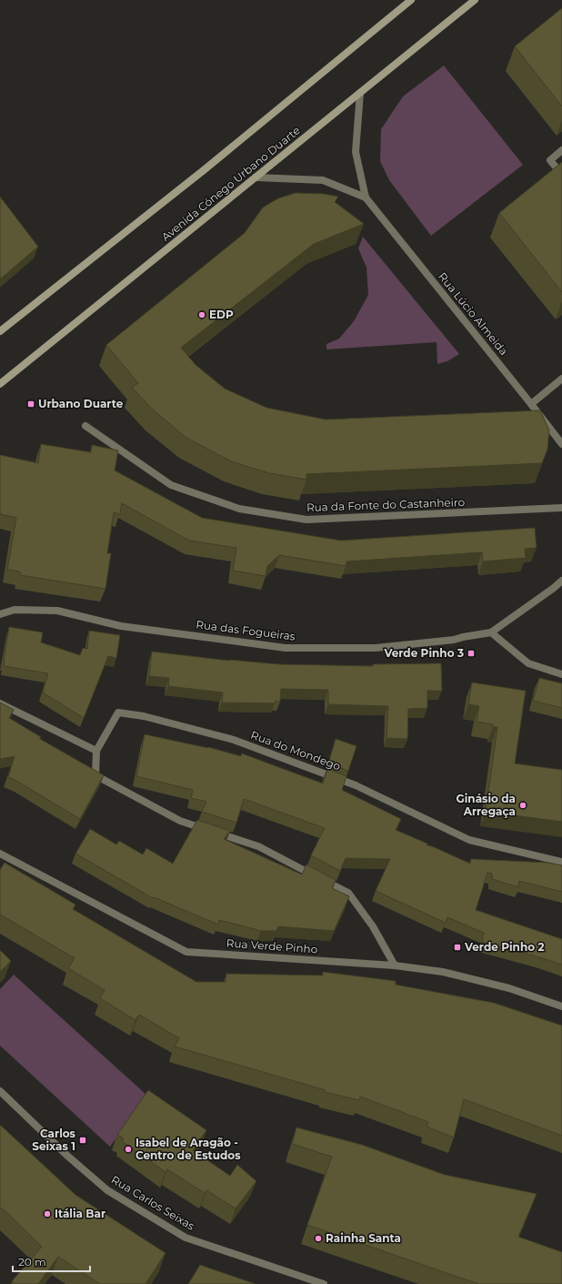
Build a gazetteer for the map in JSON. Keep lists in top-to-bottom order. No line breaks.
{"streets":{"main road":["Avenida Cónego Urbano Duarte"],"street":["Rua Lúcio Almeida","Rua da Fonte do Castanheiro","Rua das Fogueiras","Rua do Mondego","Rua Verde Pinho","Rua Carlos Seixas"]},"crossings":[["Avenida Cónego Urbano Duarte","Rua Lúcio Almeida"]],"places":{"other":["EDP","Ginásio da Arregaça","Isabel de Aragão - Centro de Estudos","Itália Bar","Rainha Santa"],"transit":["Urbano Duarte","Verde Pinho 3","Verde Pinho 2","Carlos Seixas 1"]},"scale_bar":"20 m"}
